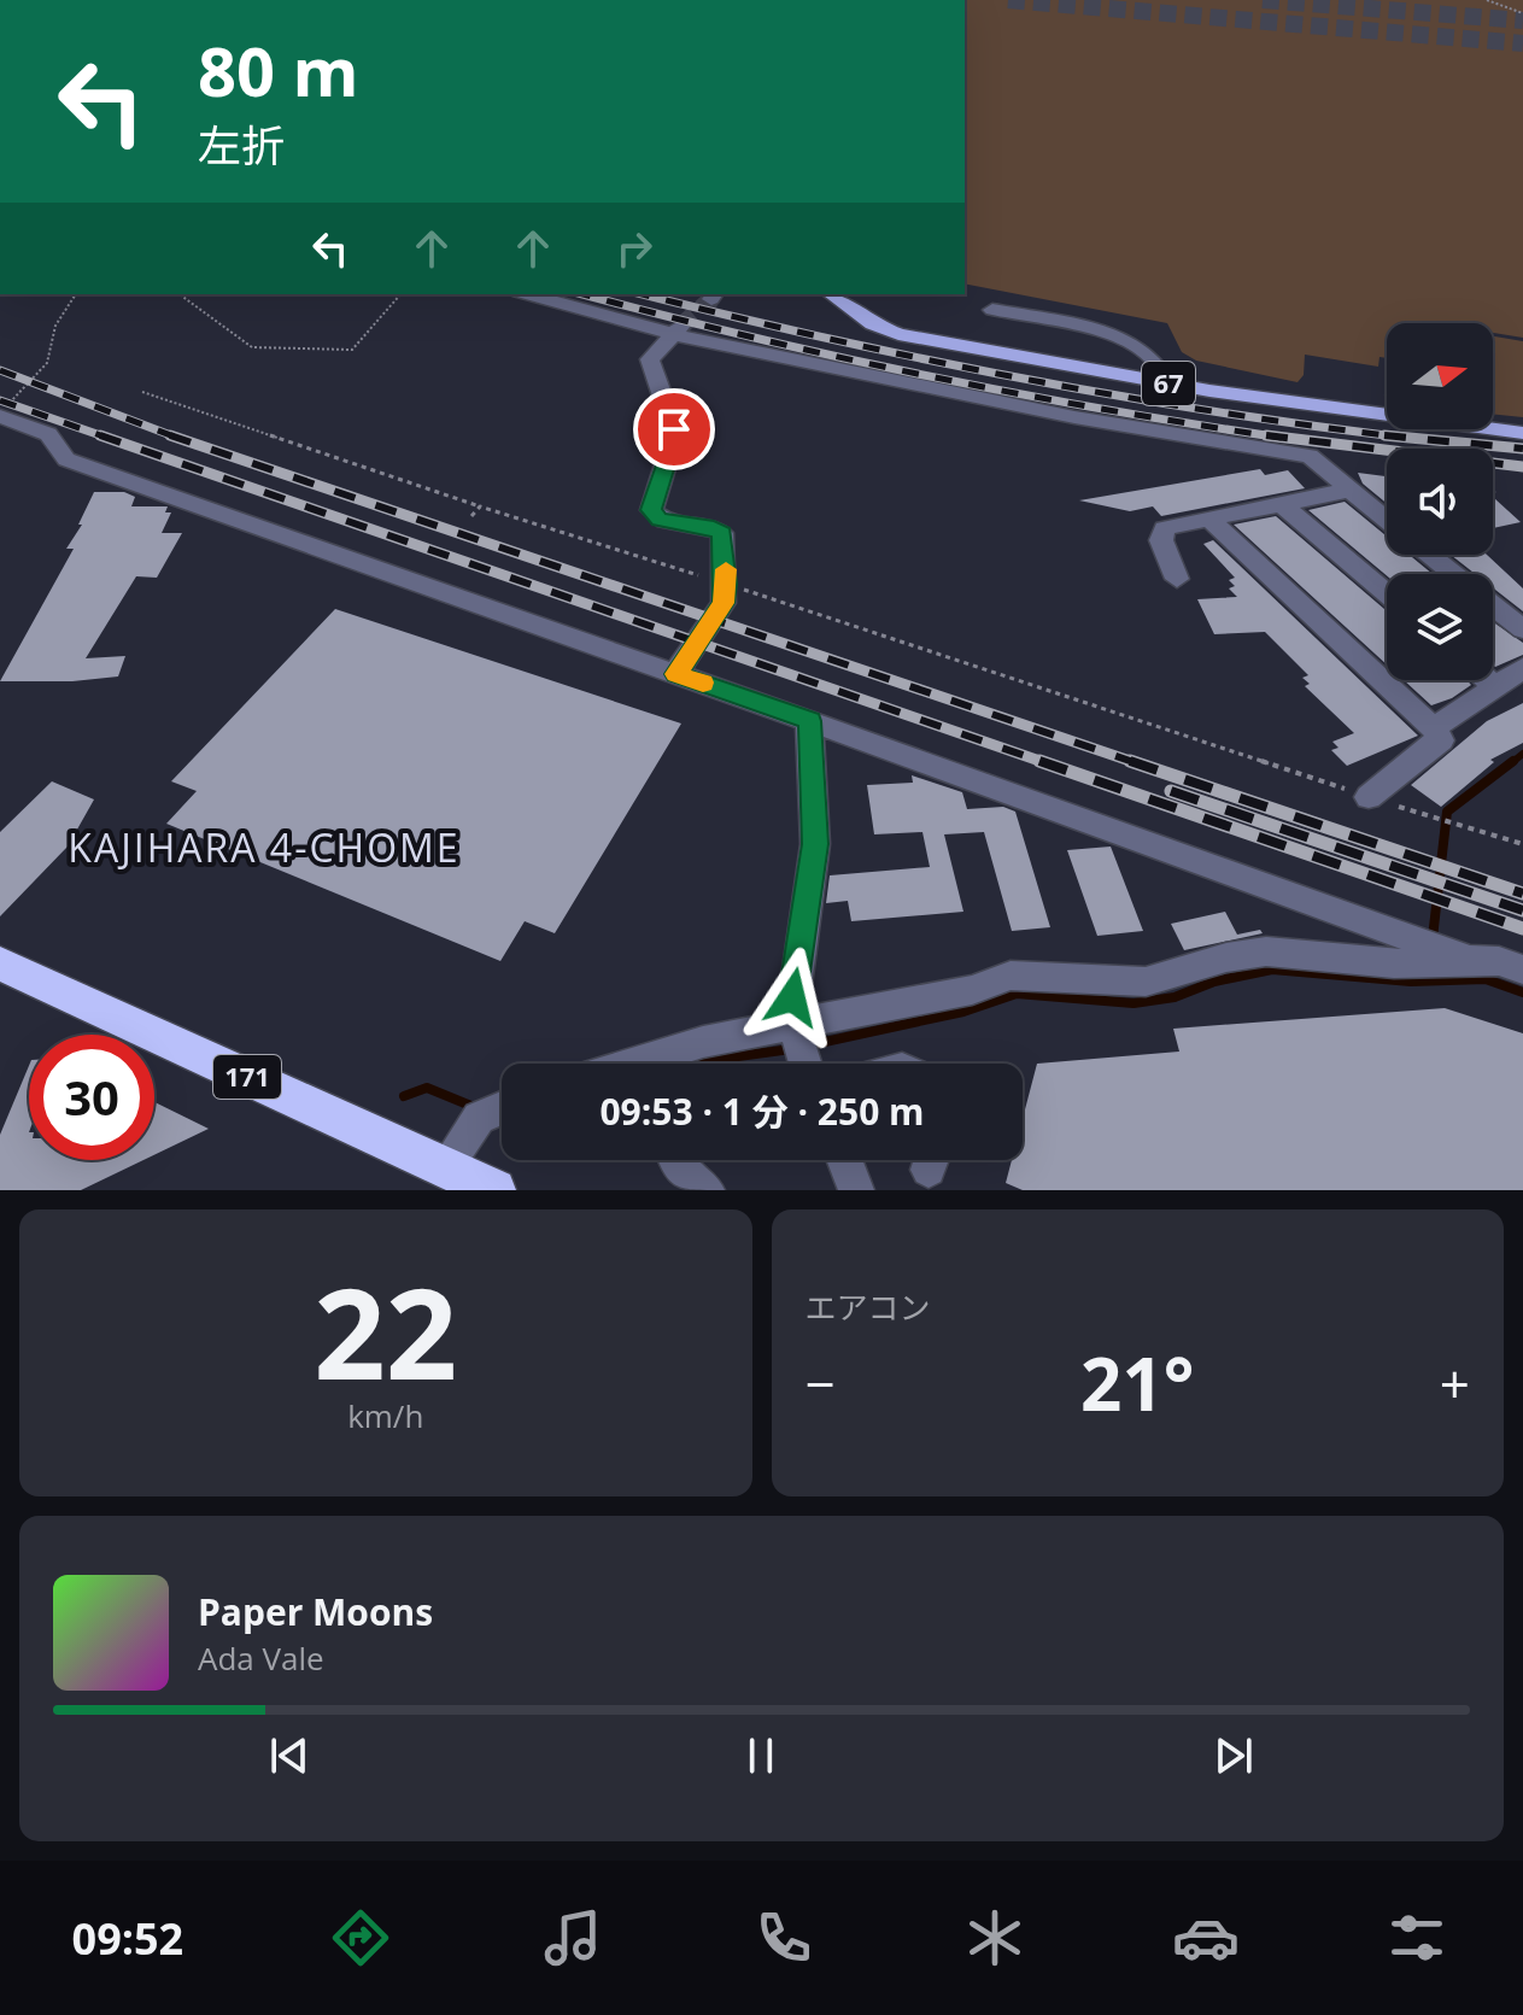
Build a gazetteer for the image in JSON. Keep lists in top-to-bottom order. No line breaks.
{"streets":{"highway":["171"],"main road":["67"]},"districts":["KAJIHARA 4-CHOME"],"north":"right","page":{"turn":["80 m","左折"],"limit":"30","trip":"09:53 · 1 分 · 250 m","tile":[["22","km/h"],"エアコン"],"heat":["−","21°","+"],"song":["Paper Moons","Ada Vale"],"tabs":"09:52"}}
